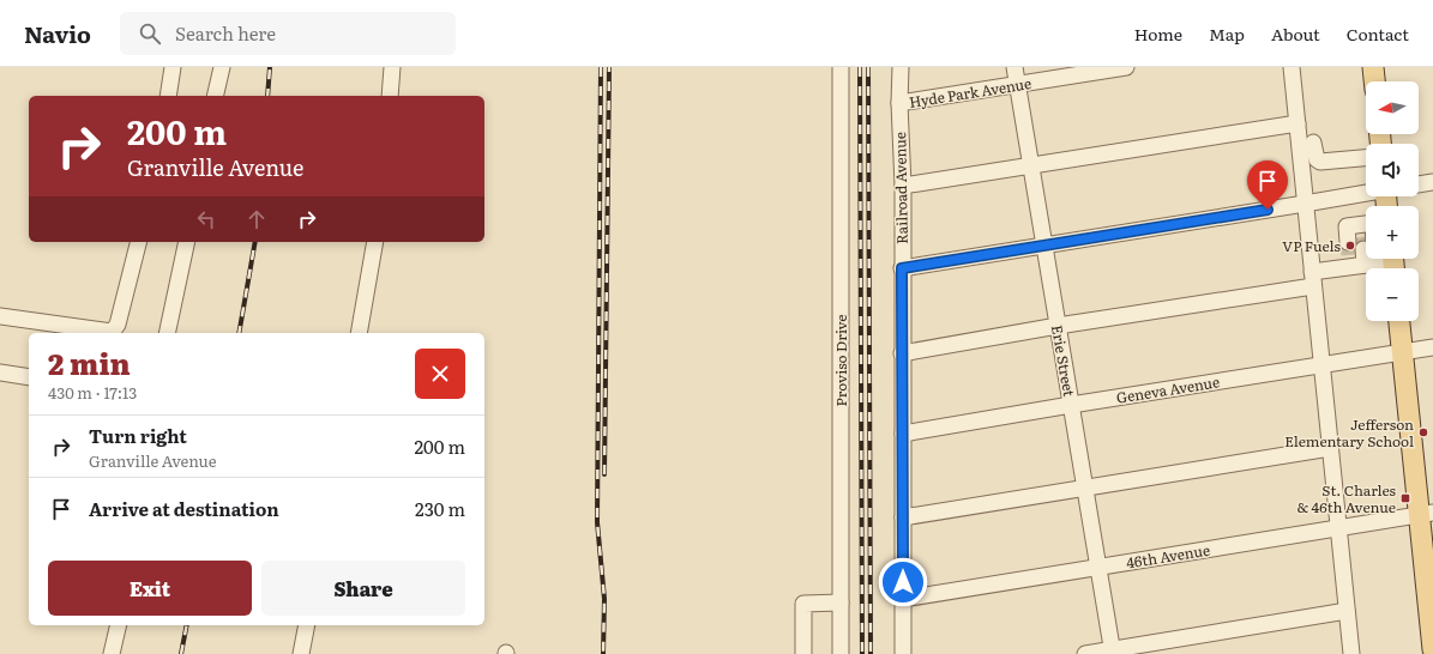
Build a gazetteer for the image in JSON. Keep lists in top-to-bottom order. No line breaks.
{"streets":{"street":["Hyde Park Avenue","Railroad Avenue","Proviso Drive","Erie Street","Geneva Avenue","46th Avenue"]},"crossings":[["Hyde Park Avenue","Railroad Avenue"],["Hyde Park Avenue","Erie Street"],["Railroad Avenue","Geneva Avenue"],["Railroad Avenue","46th Avenue"],["Erie Street","Geneva Avenue"],["Erie Street","46th Avenue"]],"places":{"other":["VP Fuels","Jefferson Elementary School"],"transit":["St. Charles & 46th Avenue"]},"north":"left","page":{"header":"Navio","search":"Search here","nav":["Home","Map","About","Contact"],"map_buttons":["+","−"],"turn":["200 m","Granville Avenue"],"heading":["2 min","430 m · 17:13"],"list":[{"name":"Turn right","note":"Granville Avenue","value":"200 m"},{"name":"Arrive at destination","value":"230 m"}],"buttons":["Exit","Share"]}}
